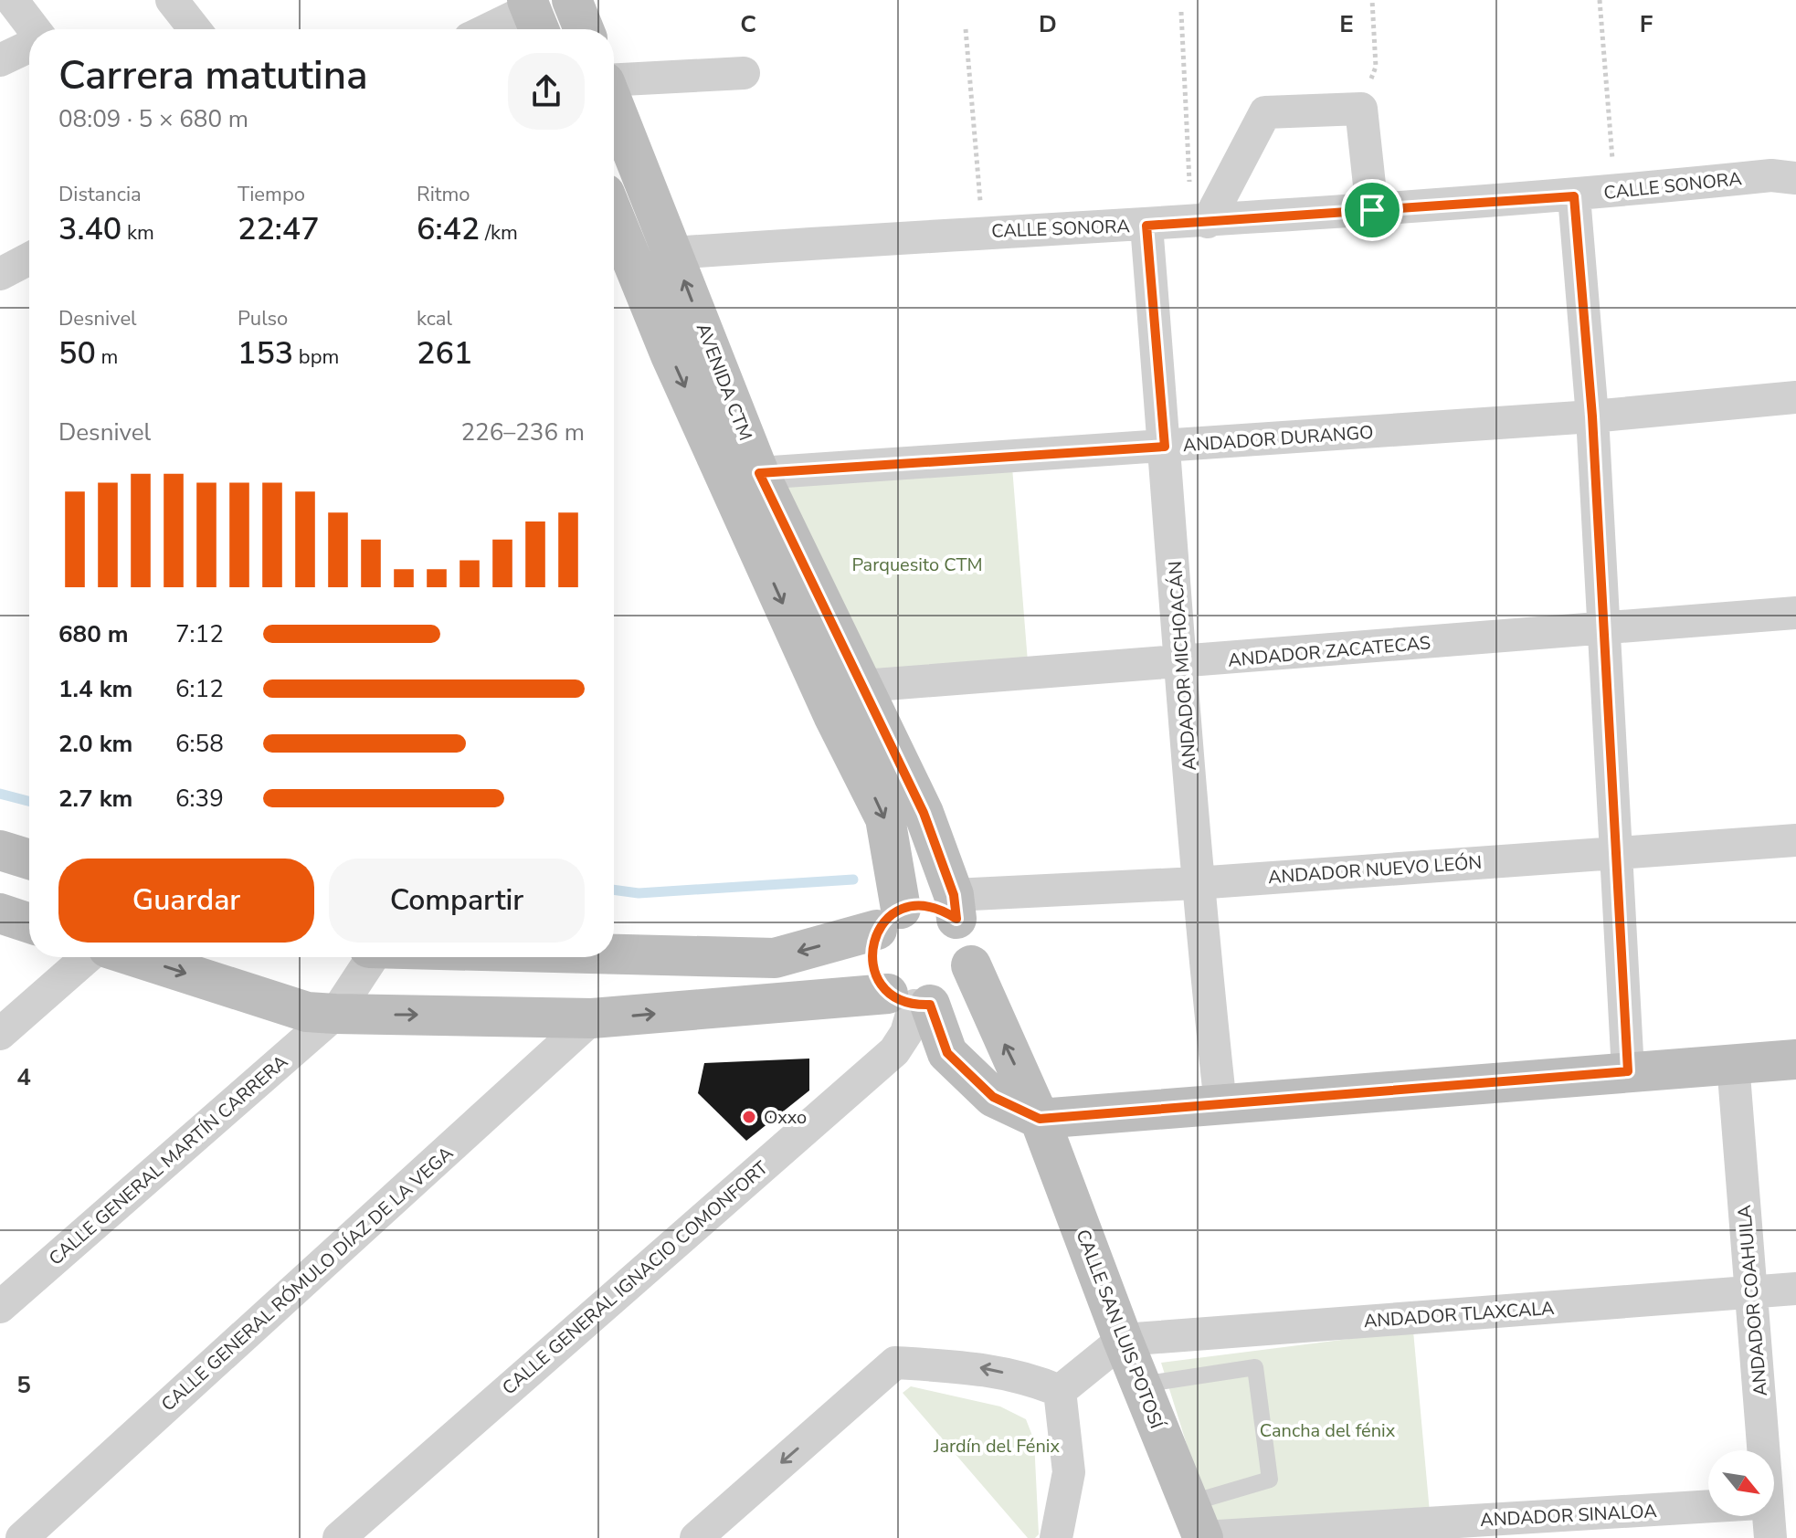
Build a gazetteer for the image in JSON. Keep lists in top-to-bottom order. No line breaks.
{"streets":{"main road":["AVENIDA CTM","CALLE SAN LUIS POTOSÍ"],"street":["CALLE SONORA","ANDADOR DURANGO","ANDADOR ZACATECAS","ANDADOR MICHOACÁN","ANDADOR NUEVO LEÓN","CALLE GENERAL MARTÍN CARRERA","CALLE GENERAL IGNACIO COMONFORT","CALLE GENERAL RÓMULO DÍAZ DE LA VEGA","ANDADOR COAHUILA","ANDADOR TLAXCALA","ANDADOR SINALOA"]},"crossings":[["CALLE SONORA","AVENIDA CTM"],["CALLE SONORA","ANDADOR MICHOACÁN"],["AVENIDA CTM","ANDADOR DURANGO"],["AVENIDA CTM","ANDADOR ZACATECAS"],["AVENIDA CTM","ANDADOR NUEVO LEÓN"],["AVENIDA CTM","CALLE GENERAL IGNACIO COMONFORT"],["AVENIDA CTM","CALLE SAN LUIS POTOSÍ"],["ANDADOR DURANGO","ANDADOR MICHOACÁN"],["ANDADOR ZACATECAS","ANDADOR MICHOACÁN"],["ANDADOR MICHOACÁN","ANDADOR NUEVO LEÓN"],["ANDADOR NUEVO LEÓN","CALLE GENERAL IGNACIO COMONFORT"],["ANDADOR NUEVO LEÓN","CALLE SAN LUIS POTOSÍ"],["CALLE GENERAL IGNACIO COMONFORT","CALLE SAN LUIS POTOSÍ"],["ANDADOR COAHUILA","ANDADOR TLAXCALA"],["ANDADOR TLAXCALA","CALLE SAN LUIS POTOSÍ"],["CALLE SAN LUIS POTOSÍ","ANDADOR SINALOA"]],"parks":["Parquesito CTM","Cancha del fénix","Jardín del Fénix"],"places":["Oxxo"],"north":"bottom right","page":{"heading":["Carrera matutina","08:09 · 5 × 680 m"],"stats":[["Distancia","3.40 km"],["Tiempo","22:47"],["Ritmo","6:42 /km"],["Desnivel","50 m"],["Pulso","153 bpm"],["kcal","261"]],"chart":["Desnivel","226–236 m"],"list":[{"name":"680 m","note":"7:12"},{"name":"1.4 km","note":"6:12"},{"name":"2.0 km","note":"6:58"},{"name":"2.7 km","note":"6:39"}],"buttons":["Guardar","Compartir"]},"grid":{"columns":["C","D","E","F"],"rows":["4","5"]}}
